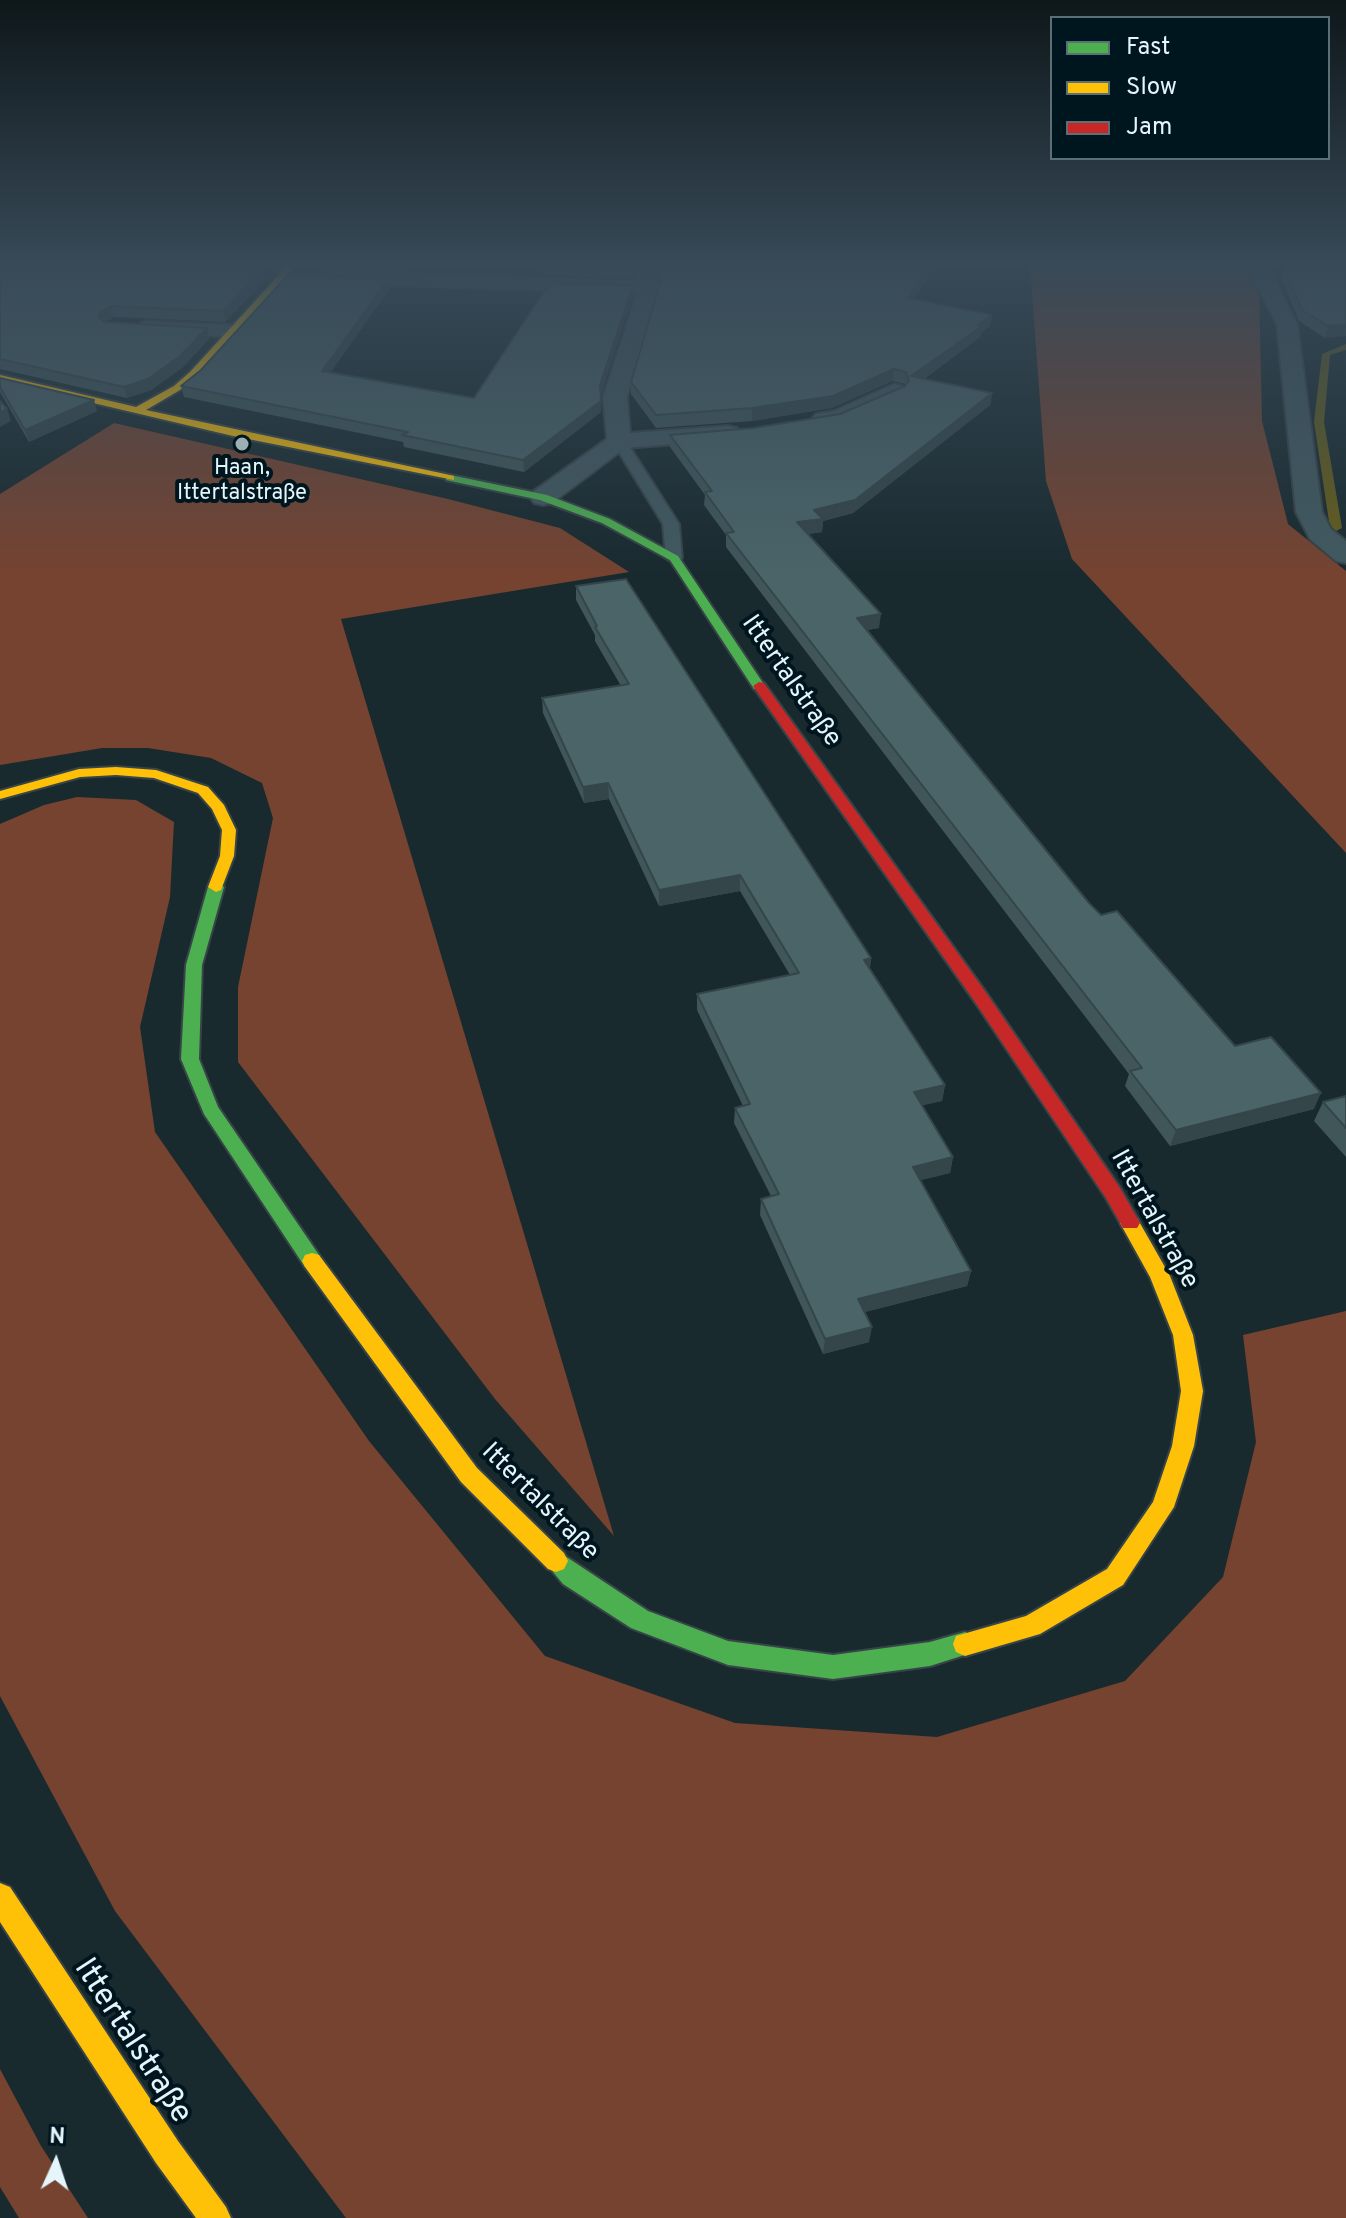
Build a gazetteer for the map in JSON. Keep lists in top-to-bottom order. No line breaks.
{"streets":{"main road":["Ittertalstraße"]},"places":["Haan, Ittertalstraße"],"legend":["Fast","Slow","Jam"],"north":"top"}
